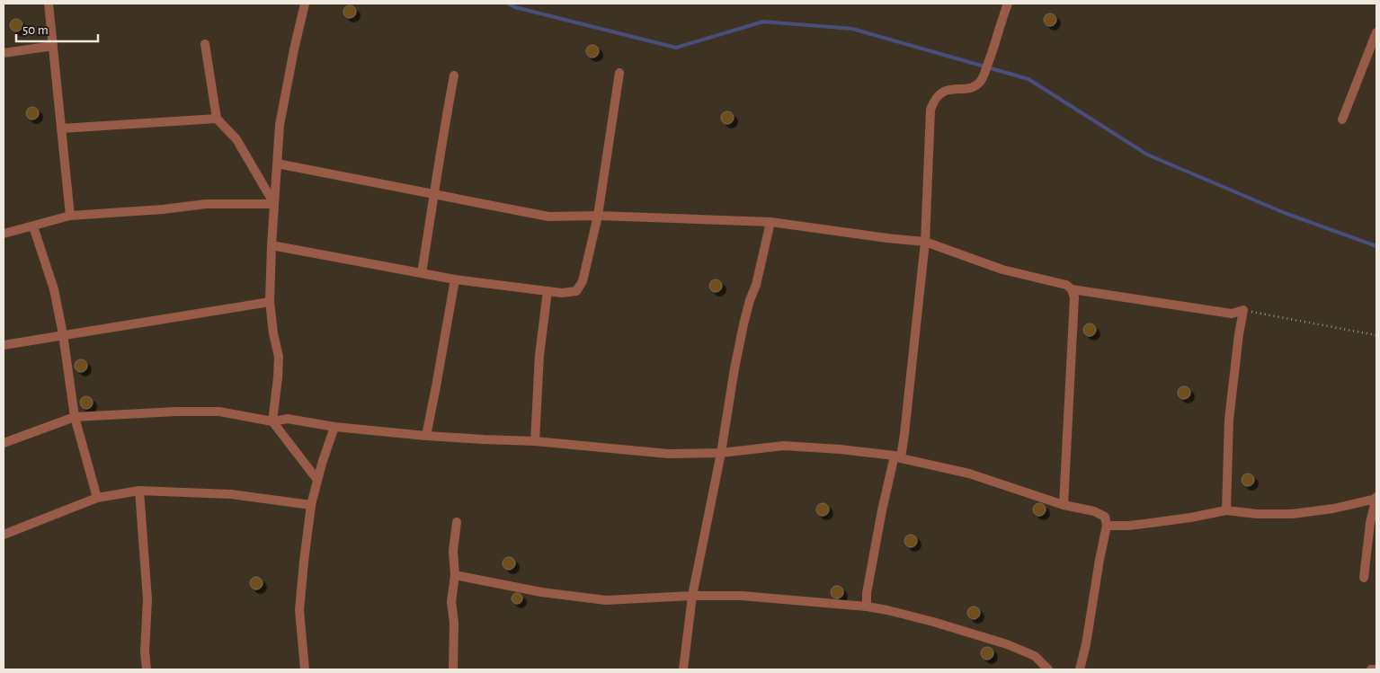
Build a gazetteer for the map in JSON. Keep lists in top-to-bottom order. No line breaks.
{"scale_bar":"50 m"}
